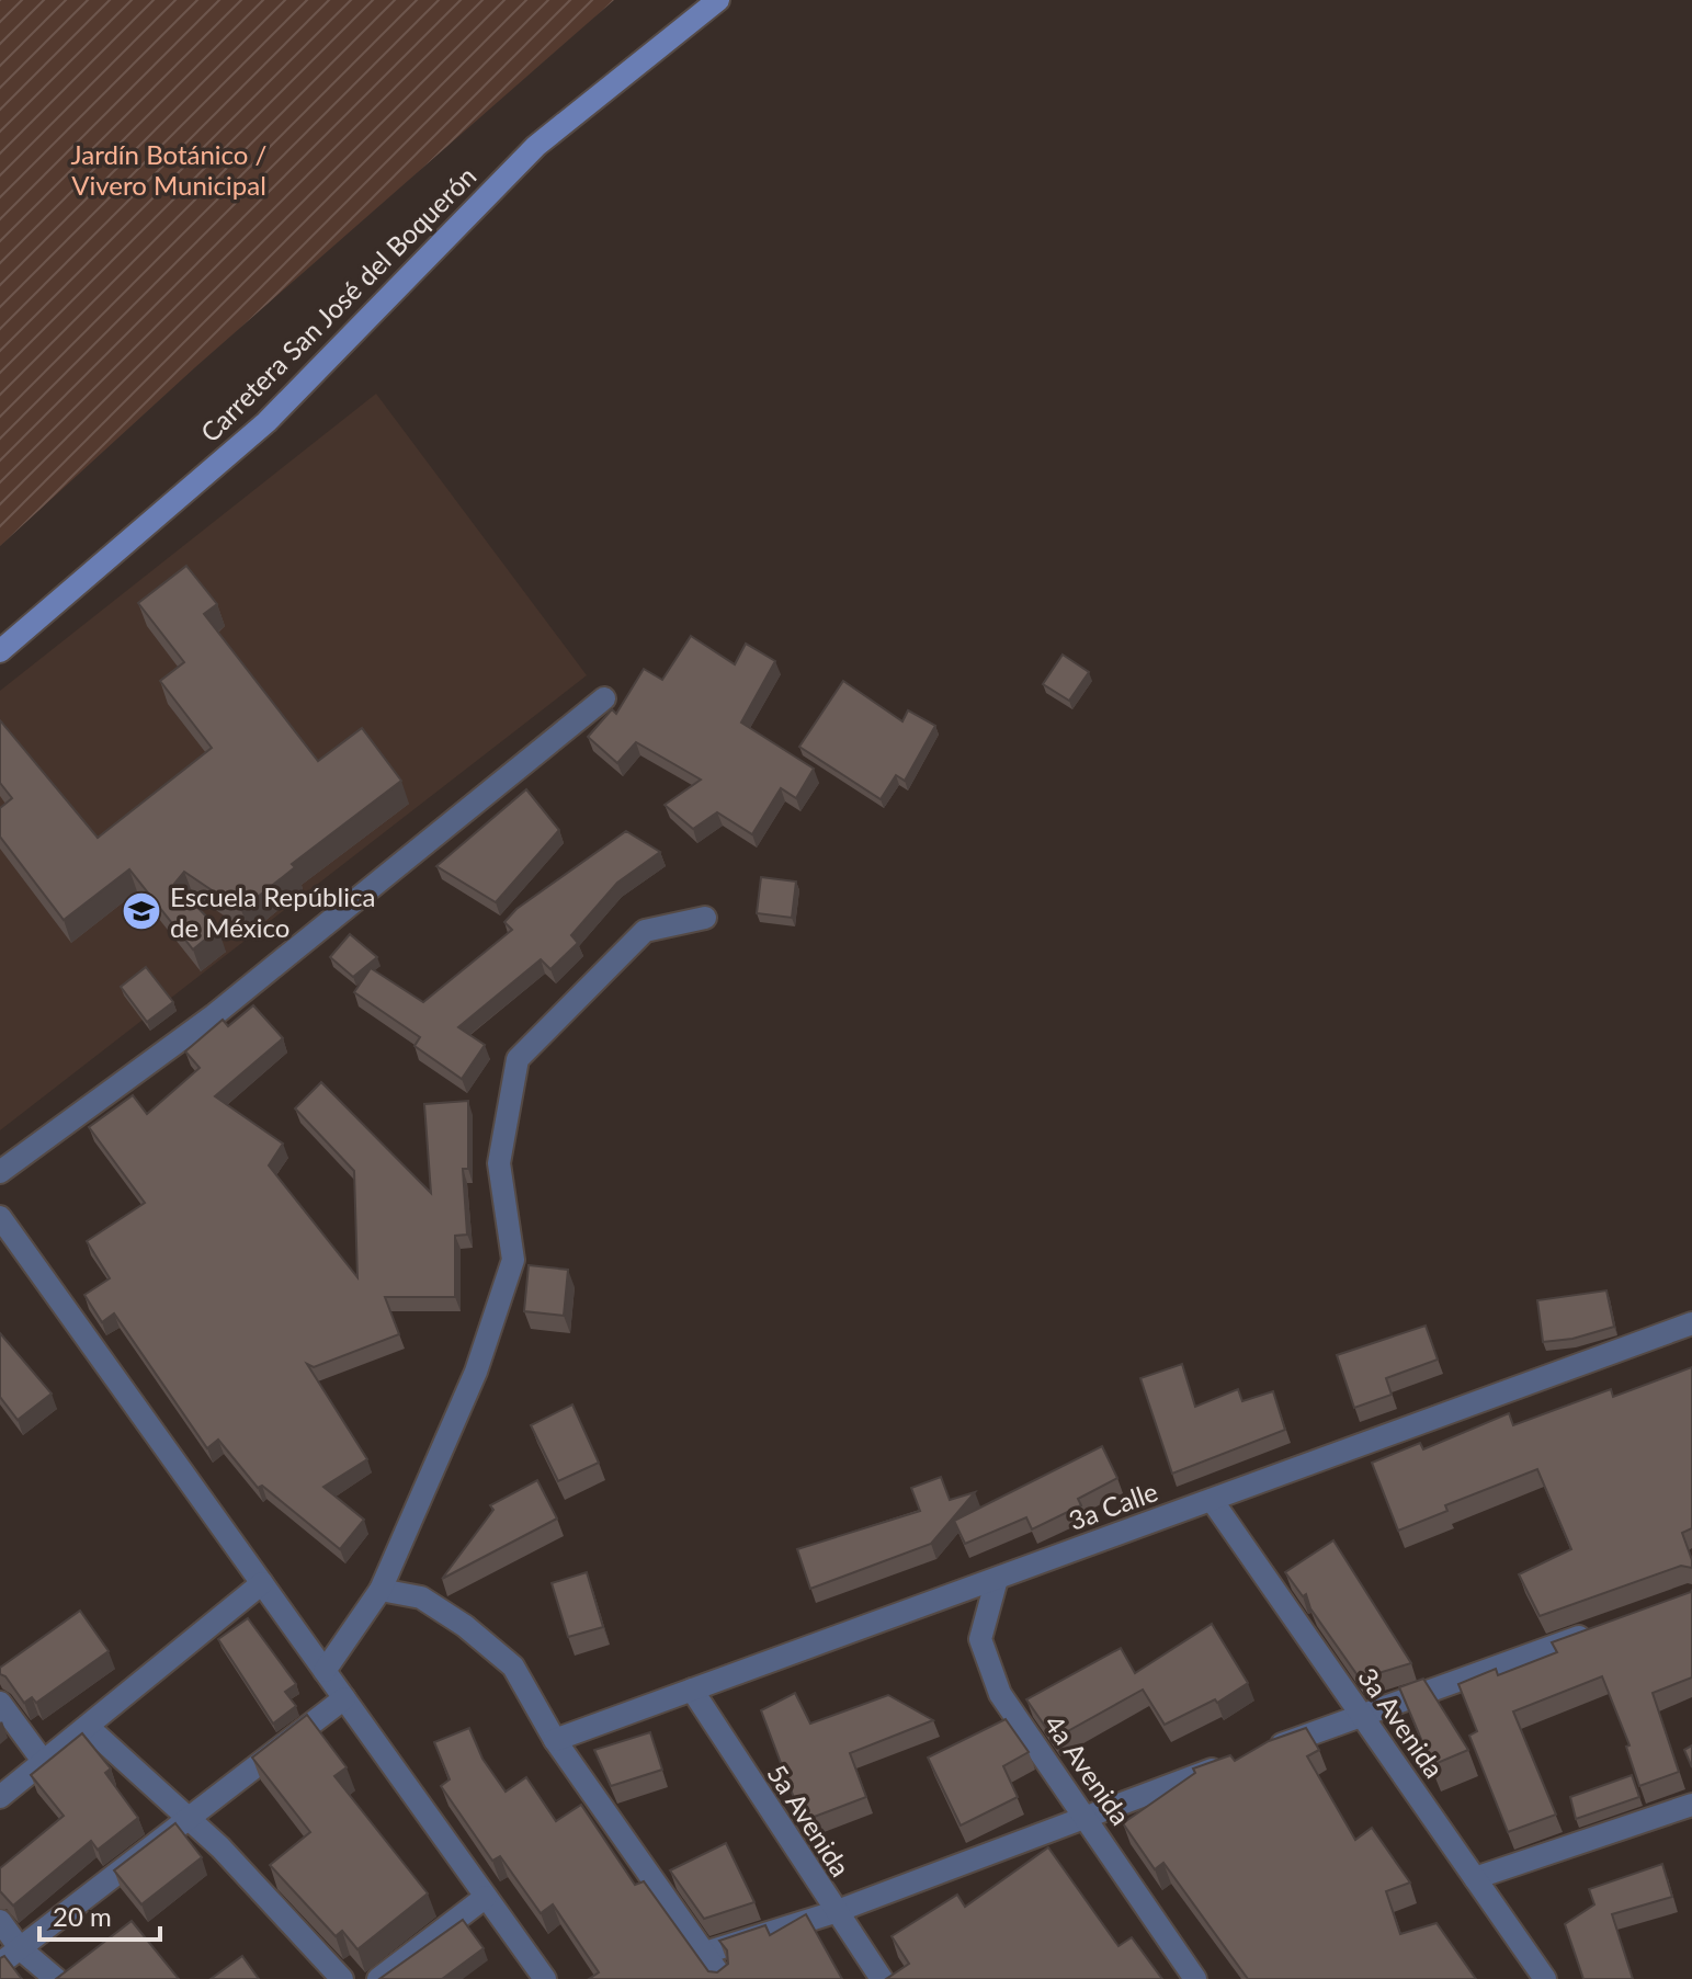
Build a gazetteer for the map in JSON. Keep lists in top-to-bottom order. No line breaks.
{"streets":{"street":["Carretera San José del Boquerón","3a Calle","3a Avenida","4a Avenida","5a Avenida"]},"crossings":[["3a Calle","3a Avenida"],["3a Calle","4a Avenida"],["3a Calle","5a Avenida"]],"parks":["Jardín Botánico / Vivero Municipal"],"places":{"school or university":["Escuela República de México"]},"scale_bar":"20 m"}
